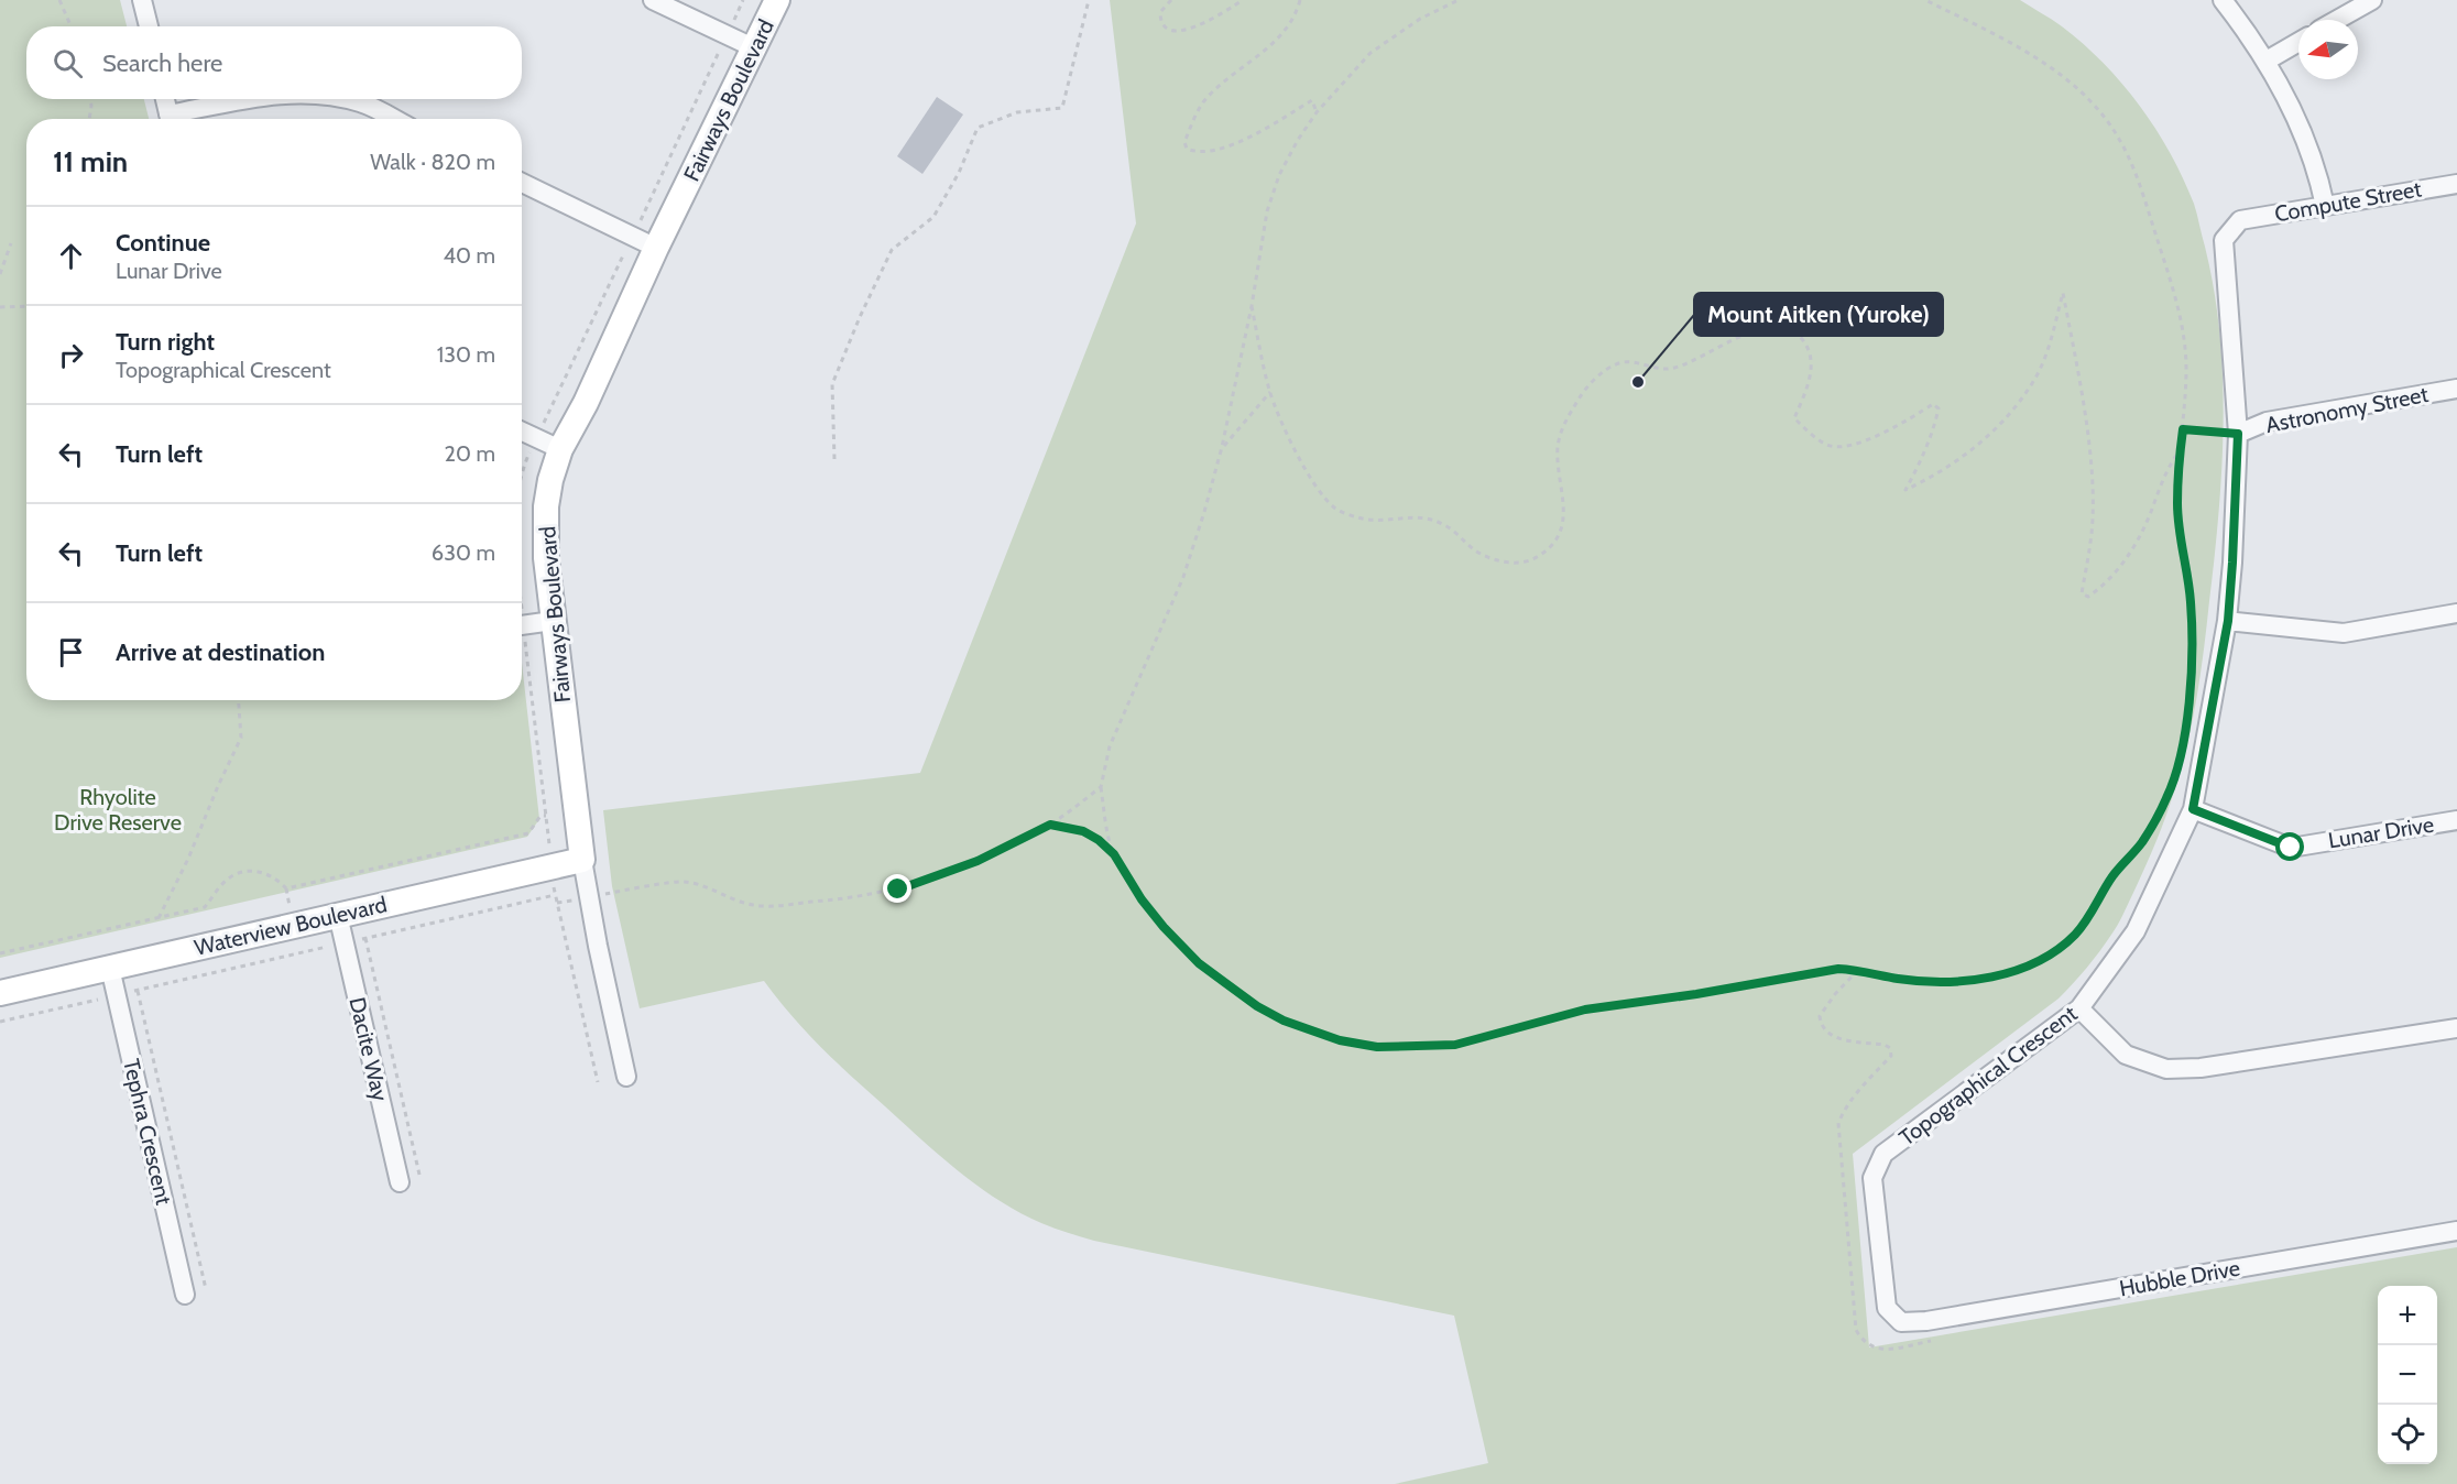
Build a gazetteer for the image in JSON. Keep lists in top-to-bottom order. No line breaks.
{"streets":{"street":["Fairways Boulevard","Compute Street","Astronomy Street","Lunar Drive","Waterview Boulevard","Dacite Way","Topographical Crescent","Tephra Crescent","Hubble Drive"]},"crossings":[["Fairways Boulevard","Waterview Boulevard"],["Compute Street","Topographical Crescent"],["Astronomy Street","Topographical Crescent"],["Lunar Drive","Topographical Crescent"],["Waterview Boulevard","Dacite Way"],["Waterview Boulevard","Tephra Crescent"],["Topographical Crescent","Hubble Drive"]],"parks":["Rhyolite Drive Reserve"],"places":["Mount Aitken (Yuroke)"],"north":"left","page":{"search":"Search here","heading":["11 min","Walk · 820 m"],"list":[["Continue","Lunar Drive","40 m"],["Turn right","Topographical Crescent","130 m"],["Turn left","20 m"],["Turn left","630 m"],"Arrive at destination"],"map_buttons":["+","−"]}}
